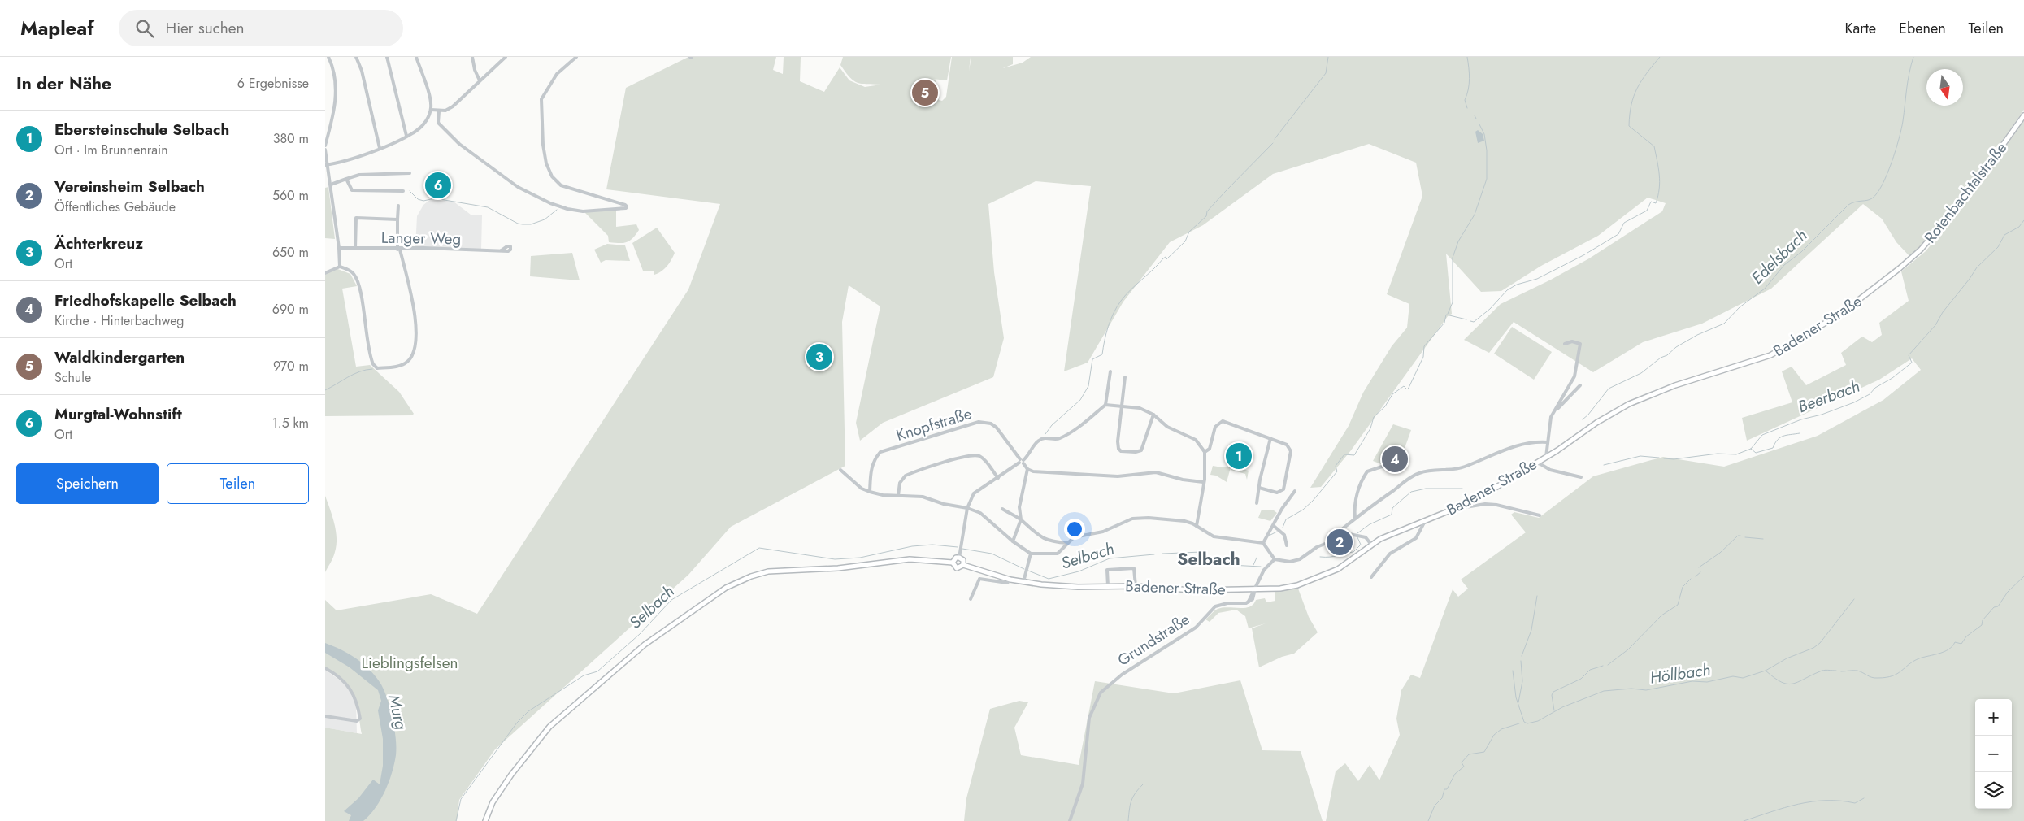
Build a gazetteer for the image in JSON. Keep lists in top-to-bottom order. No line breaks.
{"streets":{"main road":["Rotenbachtalstraße","Badener Straße"],"street":["Langer Weg","Knopfstraße","Grundstraße"]},"crossings":[["Rotenbachtalstraße","Badener Straße"],["Badener Straße","Grundstraße"]],"districts":["Selbach"],"water":["Edelsbach","Beerbach","Selbach","Höllbach","Murg"],"parks":["Lieblingsfelsen"],"north":"bottom","page":{"header":"Mapleaf","search":"Hier suchen","nav":["Karte","Ebenen","Teilen"],"heading":["In der Nähe","6 Ergebnisse"],"pins":["5","6","3","1","4","2"],"list":[{"mark":"1","name":"Ebersteinschule Selbach","note":"Ort · Im Brunnenrain","value":"380 m"},{"mark":"2","name":"Vereinsheim Selbach","note":"Öffentliches Gebäude","value":"560 m"},{"mark":"3","name":"Ächterkreuz","note":"Ort","value":"650 m"},{"mark":"4","name":"Friedhofskapelle Selbach","note":"Kirche · Hinterbachweg","value":"690 m"},{"mark":"5","name":"Waldkindergarten","note":"Schule","value":"970 m"},{"mark":"6","name":"Murgtal-Wohnstift","note":"Ort","value":"1.5 km"}],"buttons":["Speichern","Teilen"],"map_buttons":["+","−"]}}
